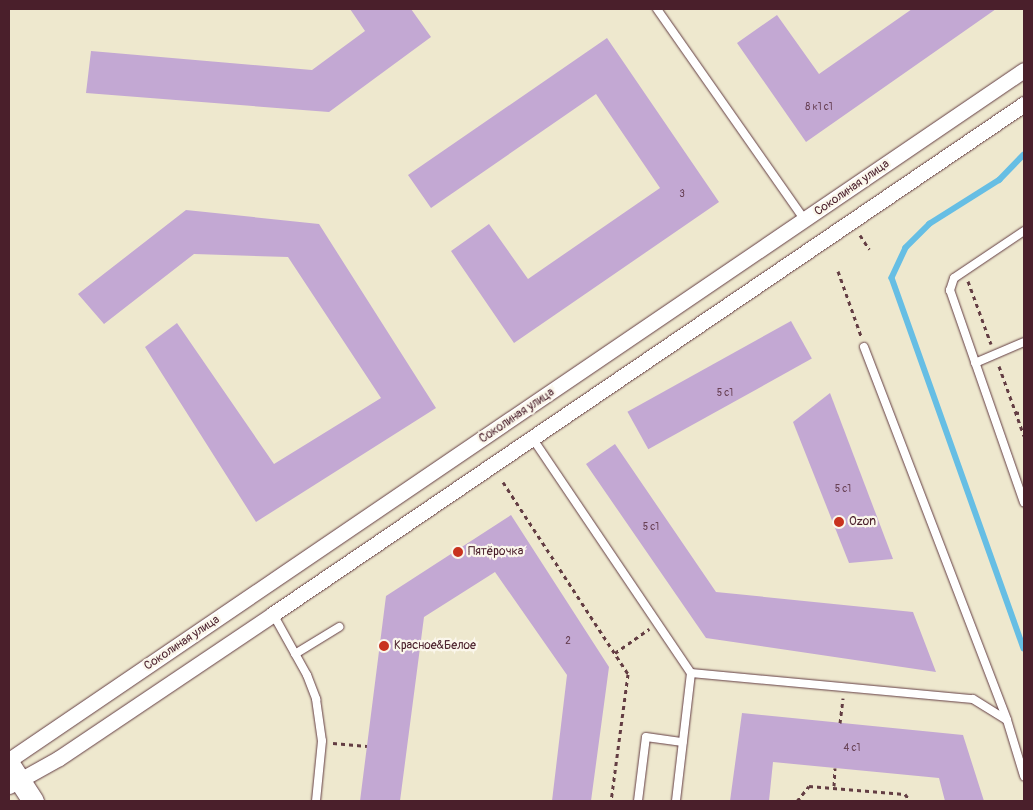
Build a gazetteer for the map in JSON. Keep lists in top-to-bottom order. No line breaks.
{"streets":{"street":["Соколиная улица"]},"places":["Ozon","Пятёрочка","Красное&Белое"],"house_numbers":["8 к1 с1","3","5 с1","5 с1","5 с1","2","4 с1"]}
